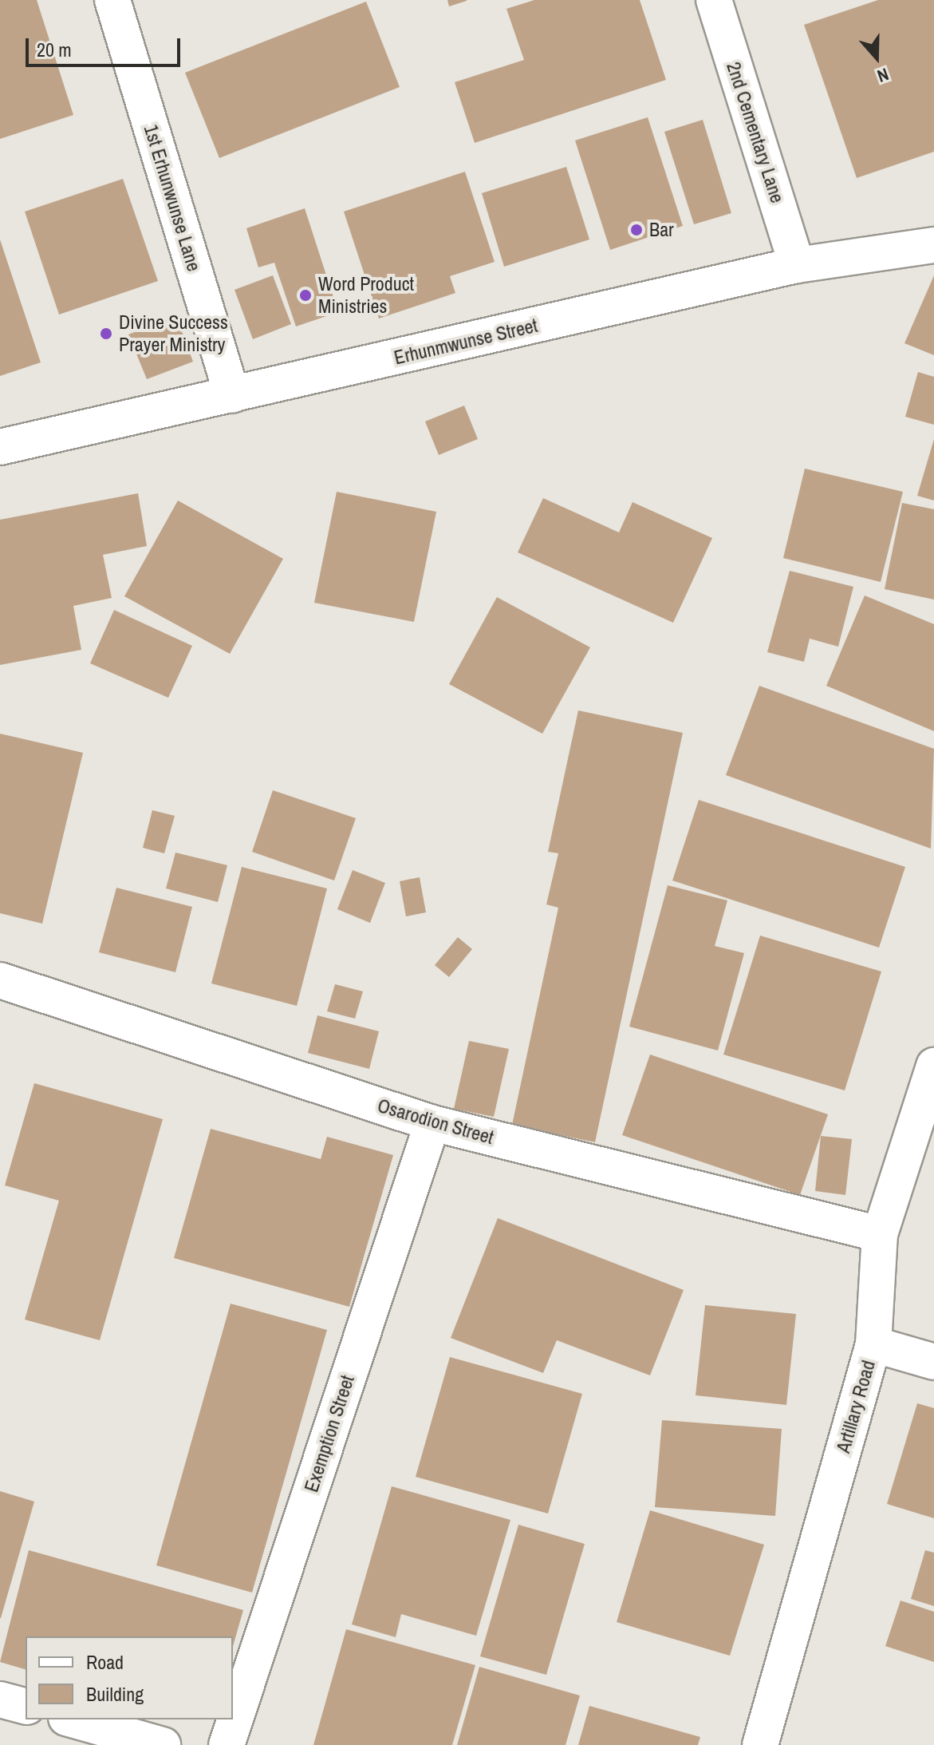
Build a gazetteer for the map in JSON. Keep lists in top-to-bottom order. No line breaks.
{"streets":{"street":["2nd Cementary Lane","1st Erhunwunse Lane","Erhunmwunse Street","Osarodion Street","Artillary Road","Exemption Street"]},"crossings":[["2nd Cementary Lane","Erhunmwunse Street"],["1st Erhunwunse Lane","Erhunmwunse Street"],["Osarodion Street","Artillary Road"],["Osarodion Street","Exemption Street"]],"places":["Bar","Word Product Ministries","Divine Success Prayer Ministry"],"legend":["Road","Building"],"scale_bar":"20 m","north":"bottom"}
